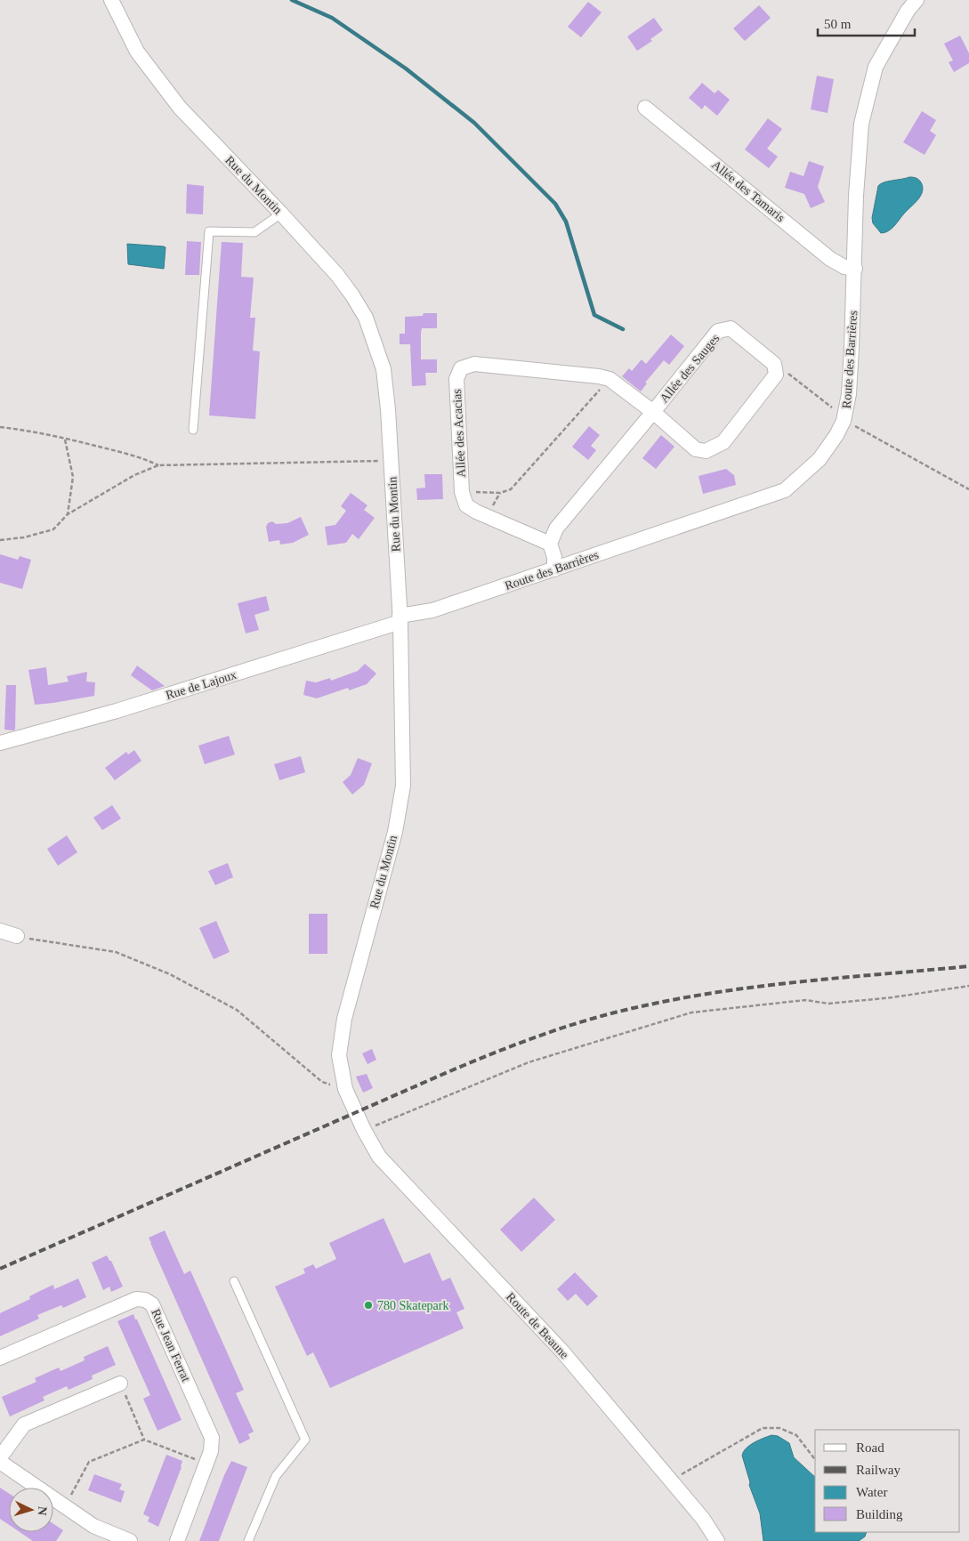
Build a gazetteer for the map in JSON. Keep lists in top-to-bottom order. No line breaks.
{"streets":{"street":["Rue du Montin","Allée des Tamaris","Route des Barrières","Allée des Sauges","Allée des Acacias","Rue de Lajoux","Route de Beaune","Rue Jean Ferrat"]},"crossings":[["Rue du Montin","Route des Barrières"],["Rue du Montin","Rue de Lajoux"],["Rue du Montin","Route de Beaune"],["Allée des Tamaris","Route des Barrières"],["Route des Barrières","Rue de Lajoux"],["Allée des Sauges","Allée des Acacias"]],"places":["780 Skatepark"],"legend":["Road","Railway","Water","Building"],"scale_bar":"50 m","north":"right"}
